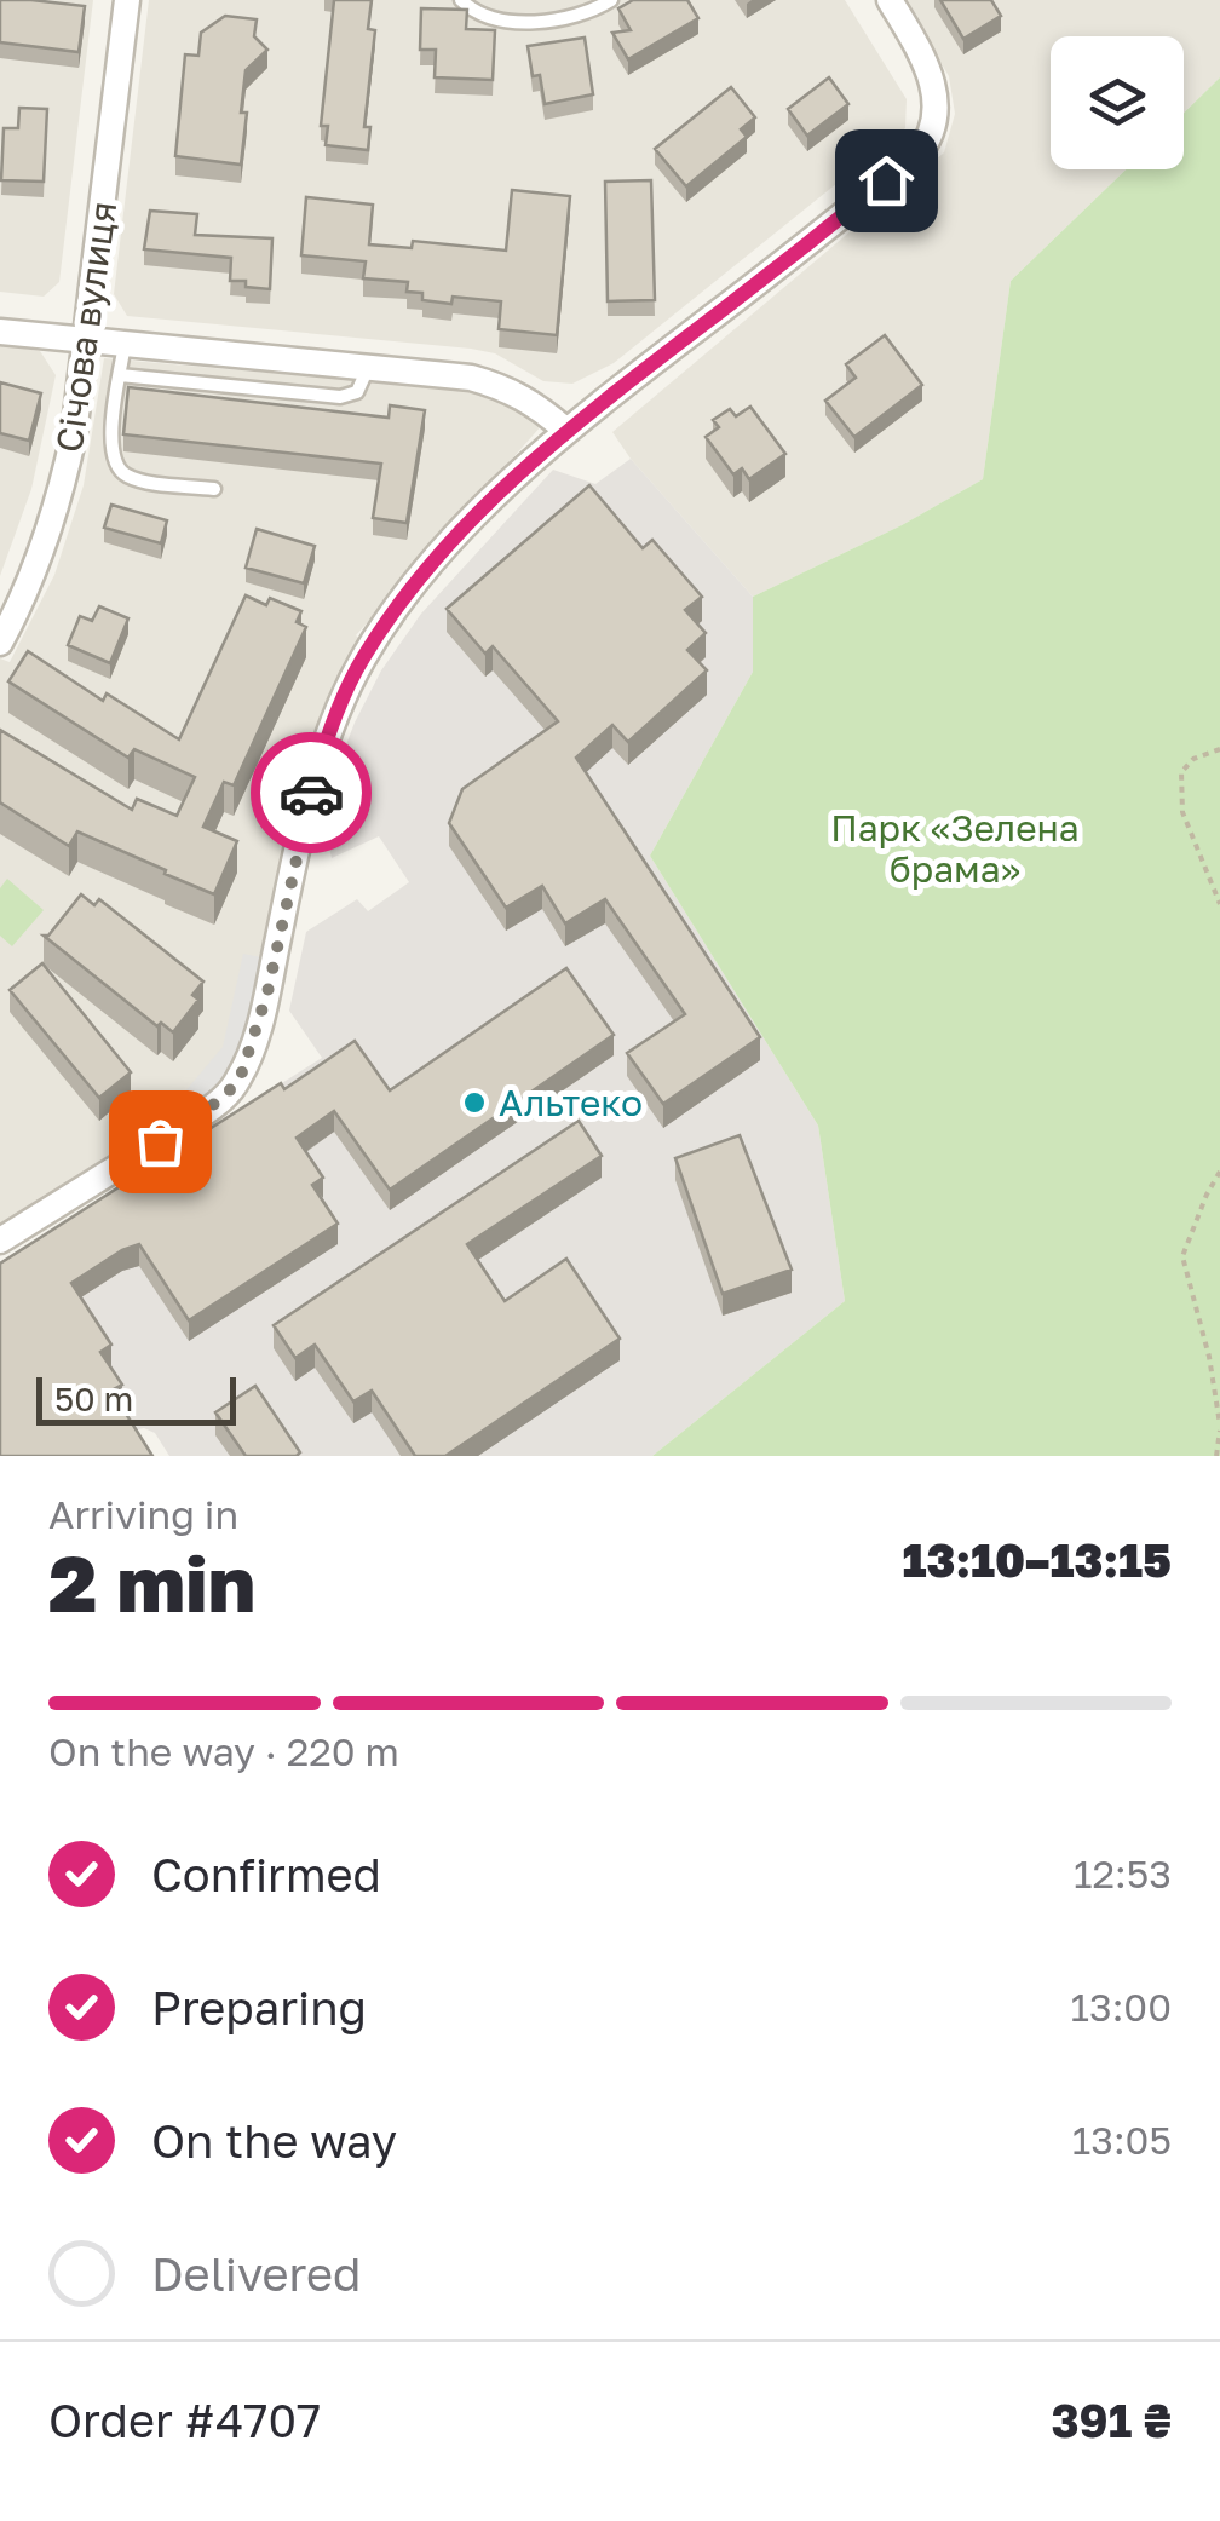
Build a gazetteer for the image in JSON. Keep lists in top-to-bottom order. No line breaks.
{"streets":{"street":["Січова вулиця"]},"parks":["Парк «Зелена брама»"],"places":["Альтеко"],"scale_bar":"50 m","page":{"scale":"50 m","heading":["2 min","Arriving in","13:10–13:15"],"panel":["Order #4707","391 ₴"],"bar":"On the way · 220 m","list":[["Confirmed","12:53"],["Preparing","13:00"],["On the way","13:05"],"Delivered"]}}
